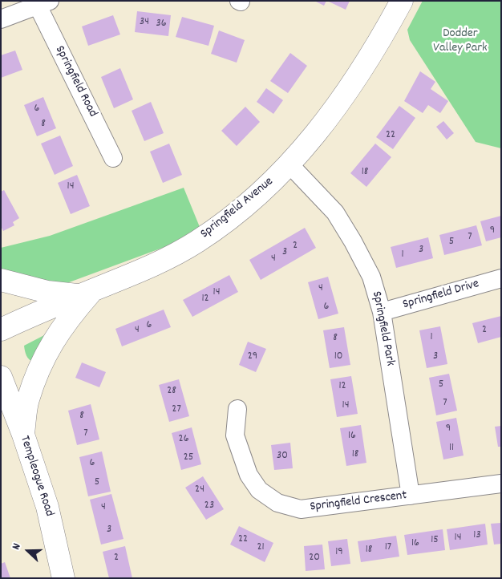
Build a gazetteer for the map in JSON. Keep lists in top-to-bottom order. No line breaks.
{"streets":{"main road":["Springfield Avenue","Templeogue Road"],"street":["Springfield Road","Springfield Drive","Springfield Park","Springfield Crescent"]},"crossings":[["Springfield Avenue","Springfield Park"],["Springfield Drive","Springfield Park"],["Springfield Park","Springfield Crescent"]],"parks":["Dodder Valley Park"],"house_numbers":["34","36","6","8","22","18","14","9","7","5","2","3","3","1","4","4","14","12","6","6","4","2","1","8","29","10","3","5","12","28","7","14","27","8","9","7","16","26","11","18","30","25","6","5","24","23","4","3","13","14","22","15","16","21","17","18","19","2","20"],"north":"left"}
